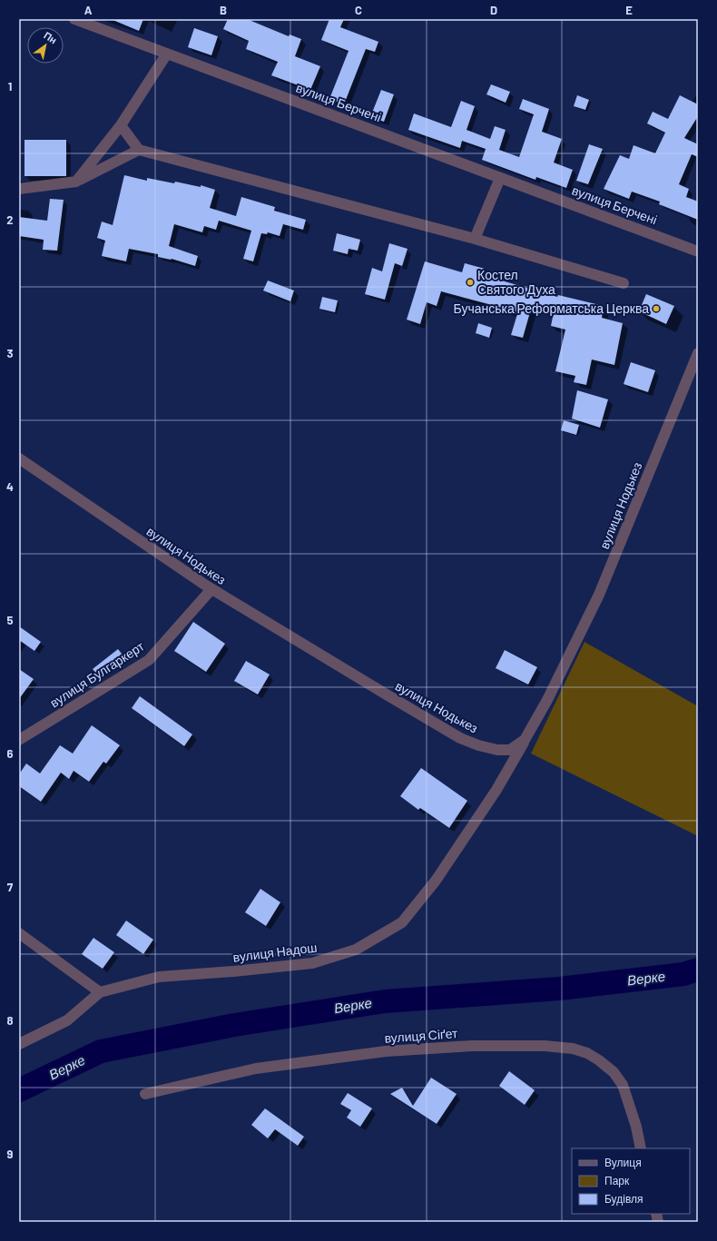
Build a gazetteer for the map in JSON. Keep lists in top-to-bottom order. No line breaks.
{"streets":{"street":["вулиця Берчені","вулиця Нодькез","вулиця Булгаркерт","вулиця Надош","вулиця Сіґет"]},"crossings":[["вулиця Нодькез","вулиця Булгаркерт"],["вулиця Нодькез","вулиця Надош"]],"water":["Верке"],"places":["Костел Святого Духа","Бучанська Реформатська Церква"],"legend":["Вулиця","Парк","Будівля"],"north":"top right","grid":{"columns":["A","B","C","D","E"],"rows":["1","2","3","4","5","6","7","8","9"]}}
